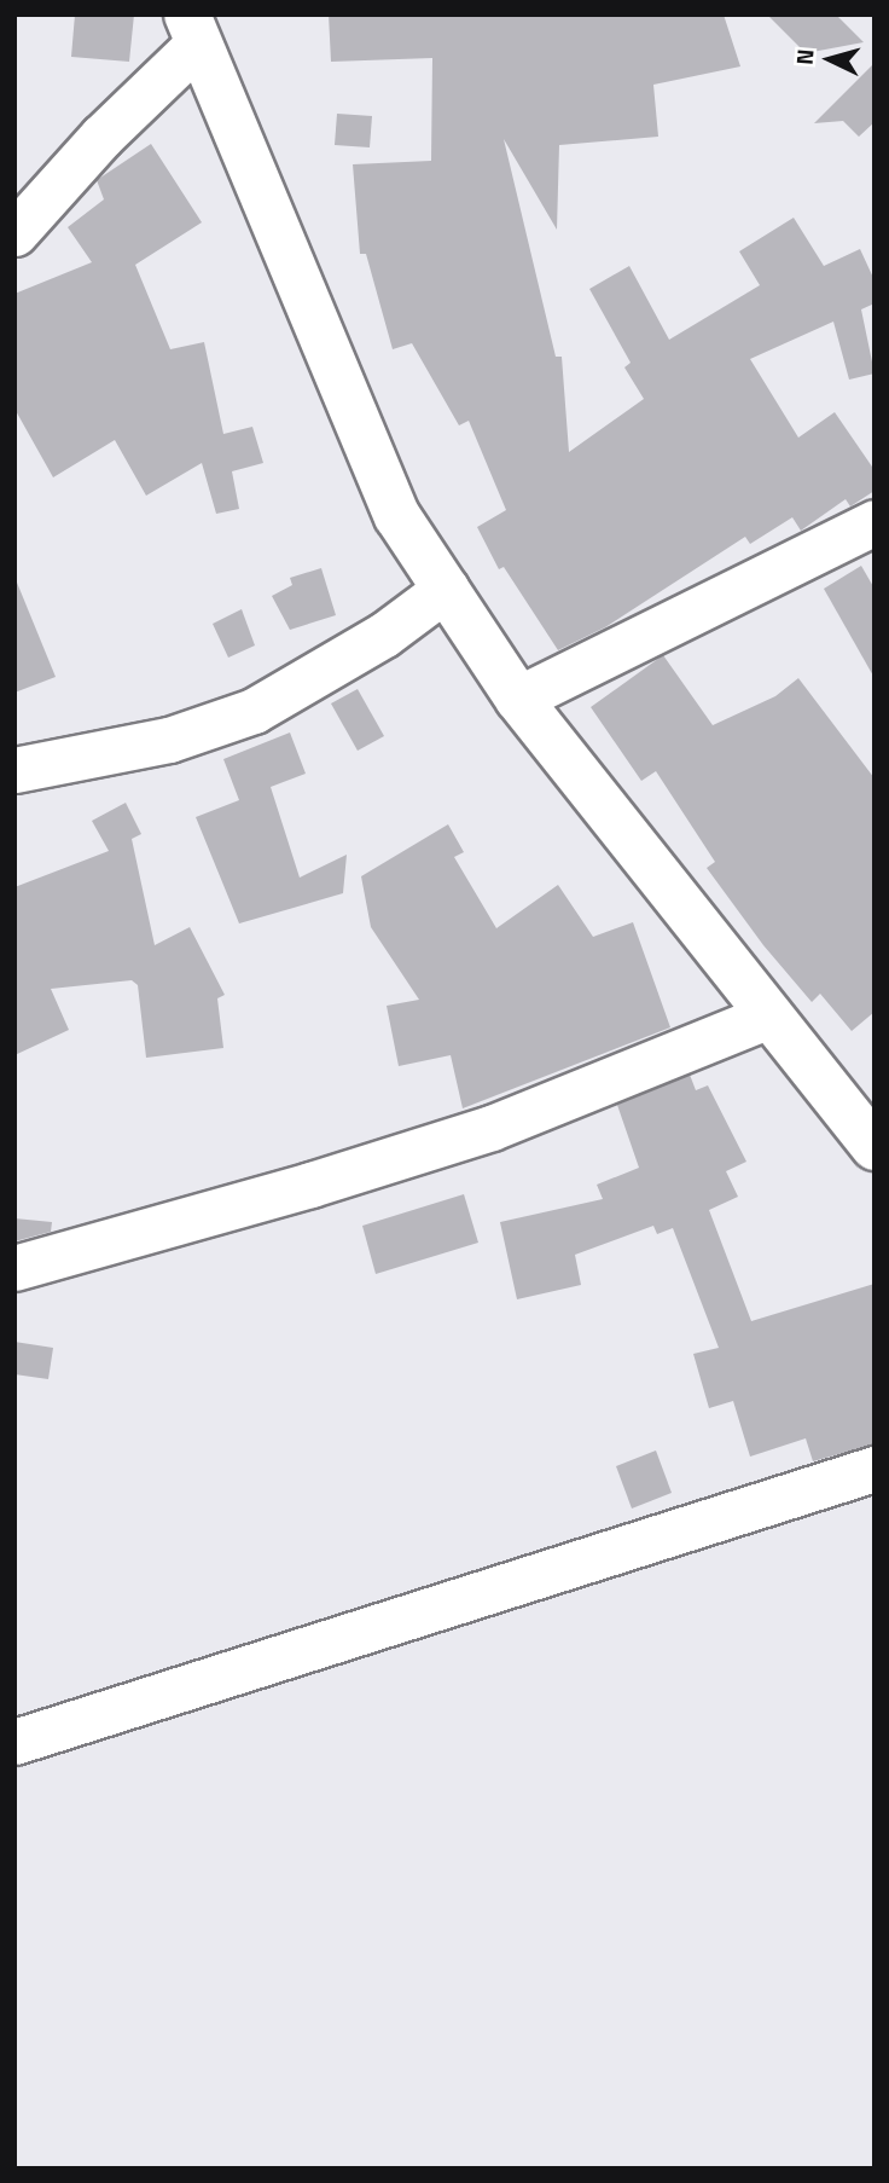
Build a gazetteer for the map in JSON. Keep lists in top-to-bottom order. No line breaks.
{"north":"left"}
